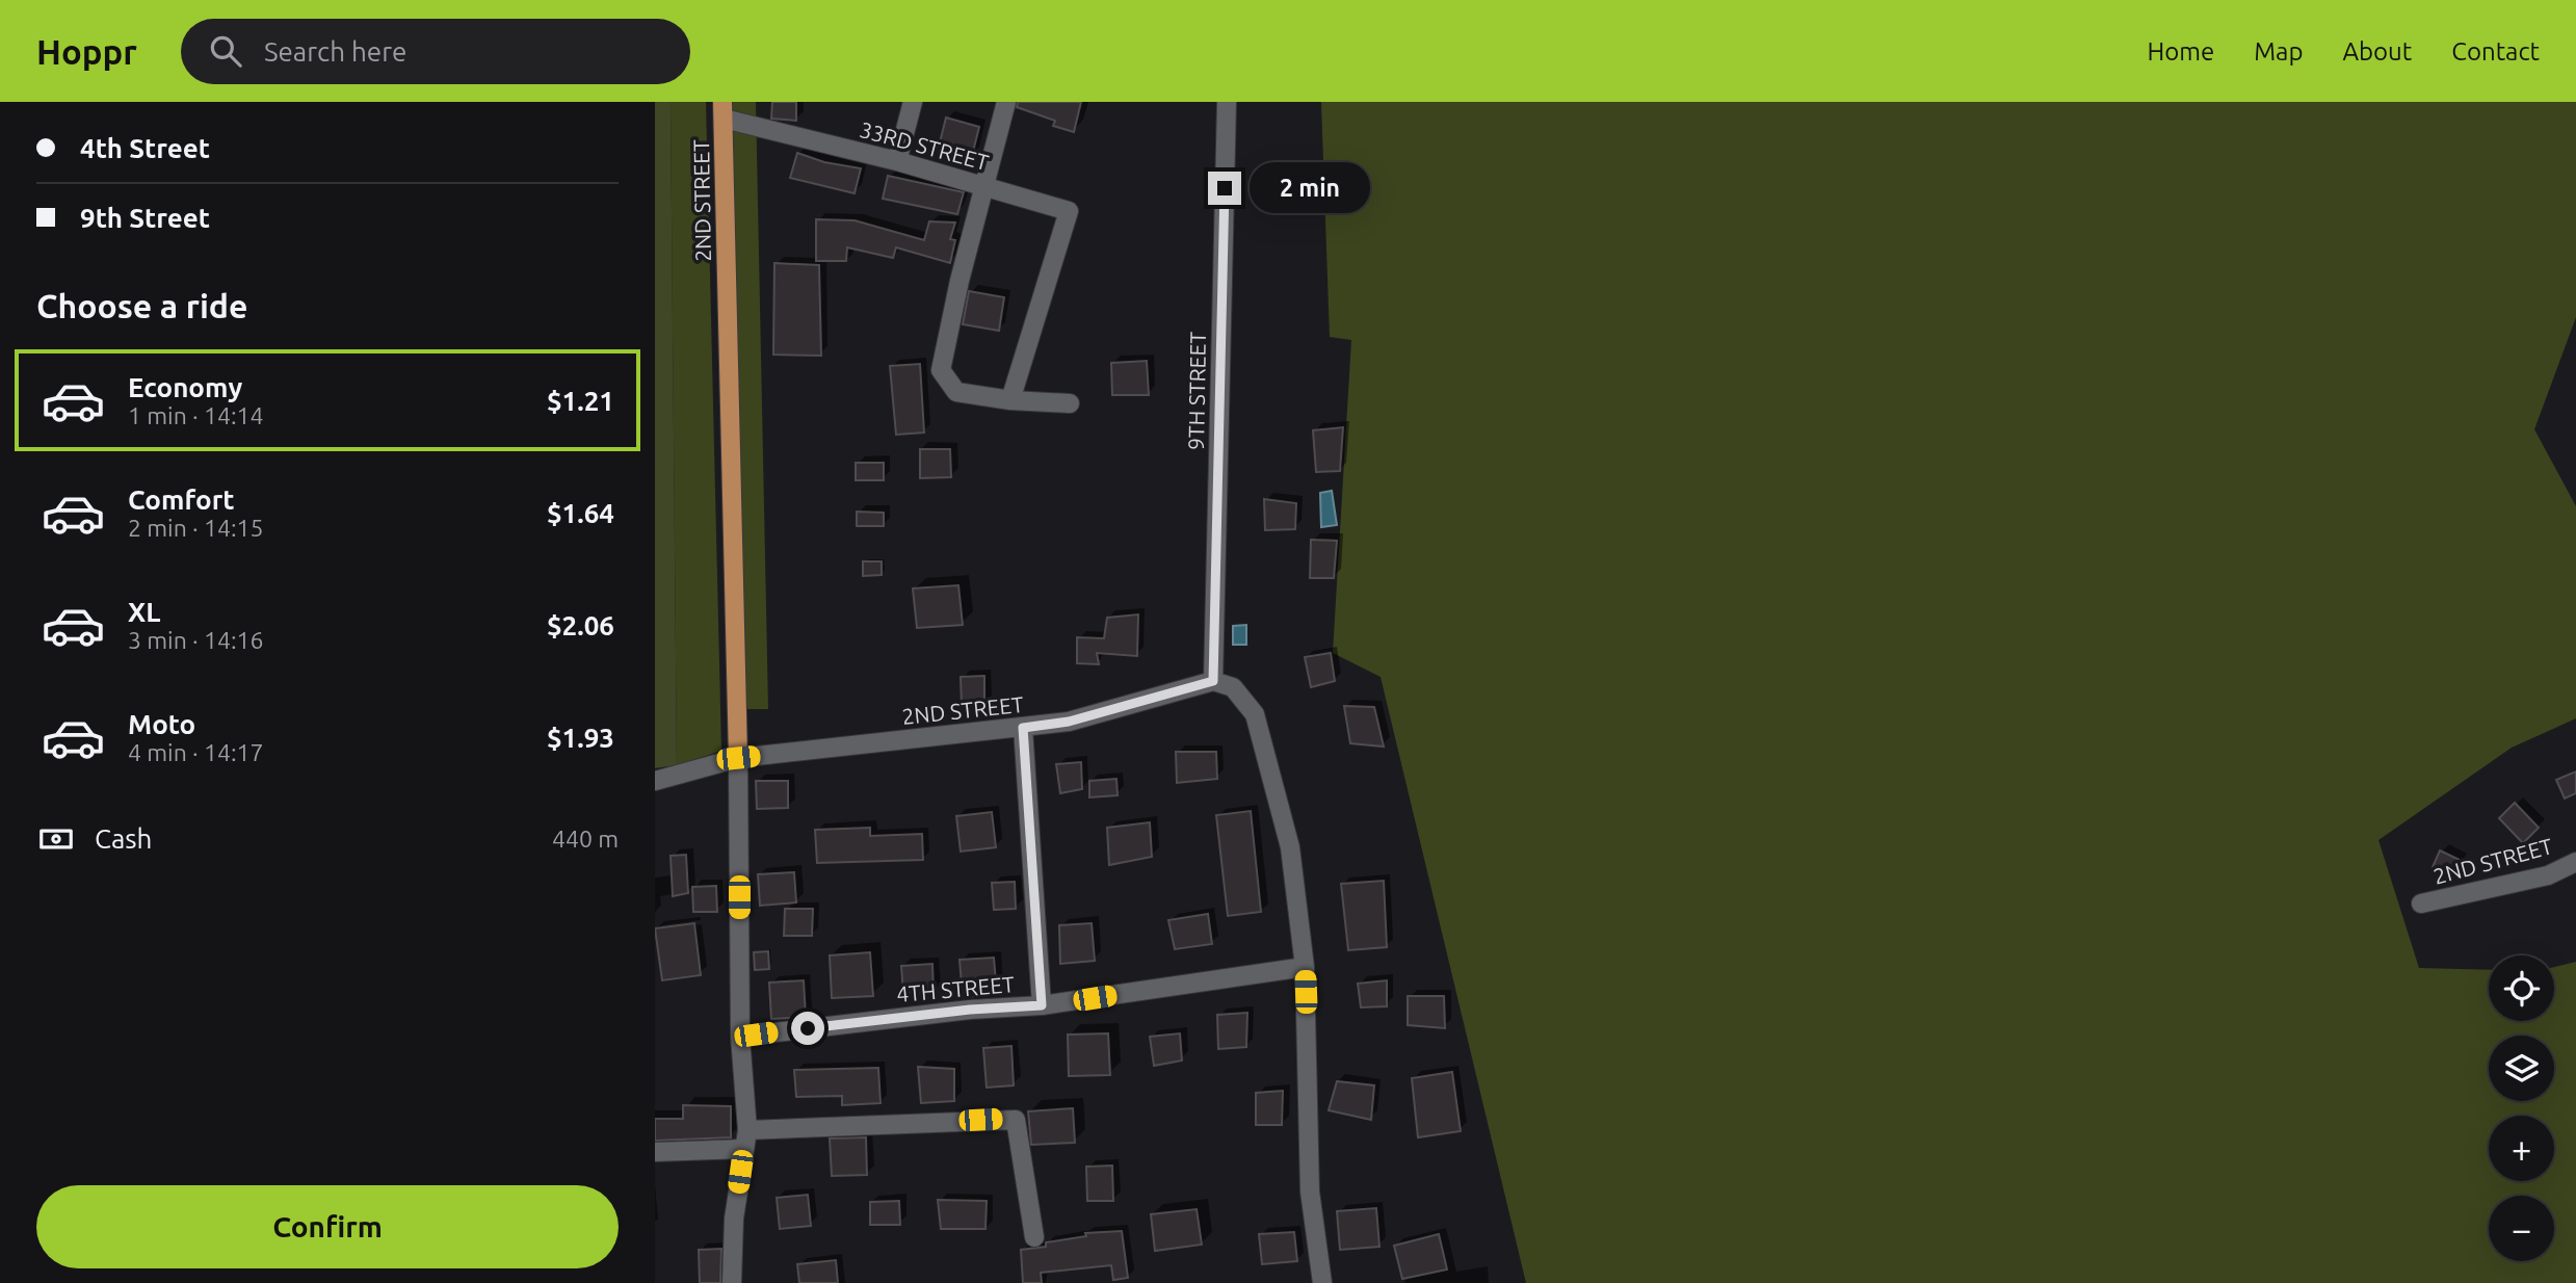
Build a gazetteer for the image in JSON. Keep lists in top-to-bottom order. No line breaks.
{"streets":{"main road":["2ND STREET"],"street":["33RD STREET","9TH STREET","4TH STREET"]},"crossings":[["33RD STREET","2ND STREET"],["2ND STREET","9TH STREET"]],"page":{"header":"Hoppr","search":"Search here","nav":["Home","Map","About","Contact"],"banner":["4th Street","9th Street"],"bubble":"2 min","heading":"Choose a ride","list":[{"name":"Economy","note":"1 min · 14:14","value":"$1.21"},{"name":"Comfort","note":"2 min · 14:15","value":"$1.64"},{"name":"XL","note":"3 min · 14:16","value":"$2.06"},{"name":"Moto","note":"4 min · 14:17","value":"$1.93"}],"pay":["Cash","440 m"],"map_buttons":["+","−"],"buttons":"Confirm"}}
